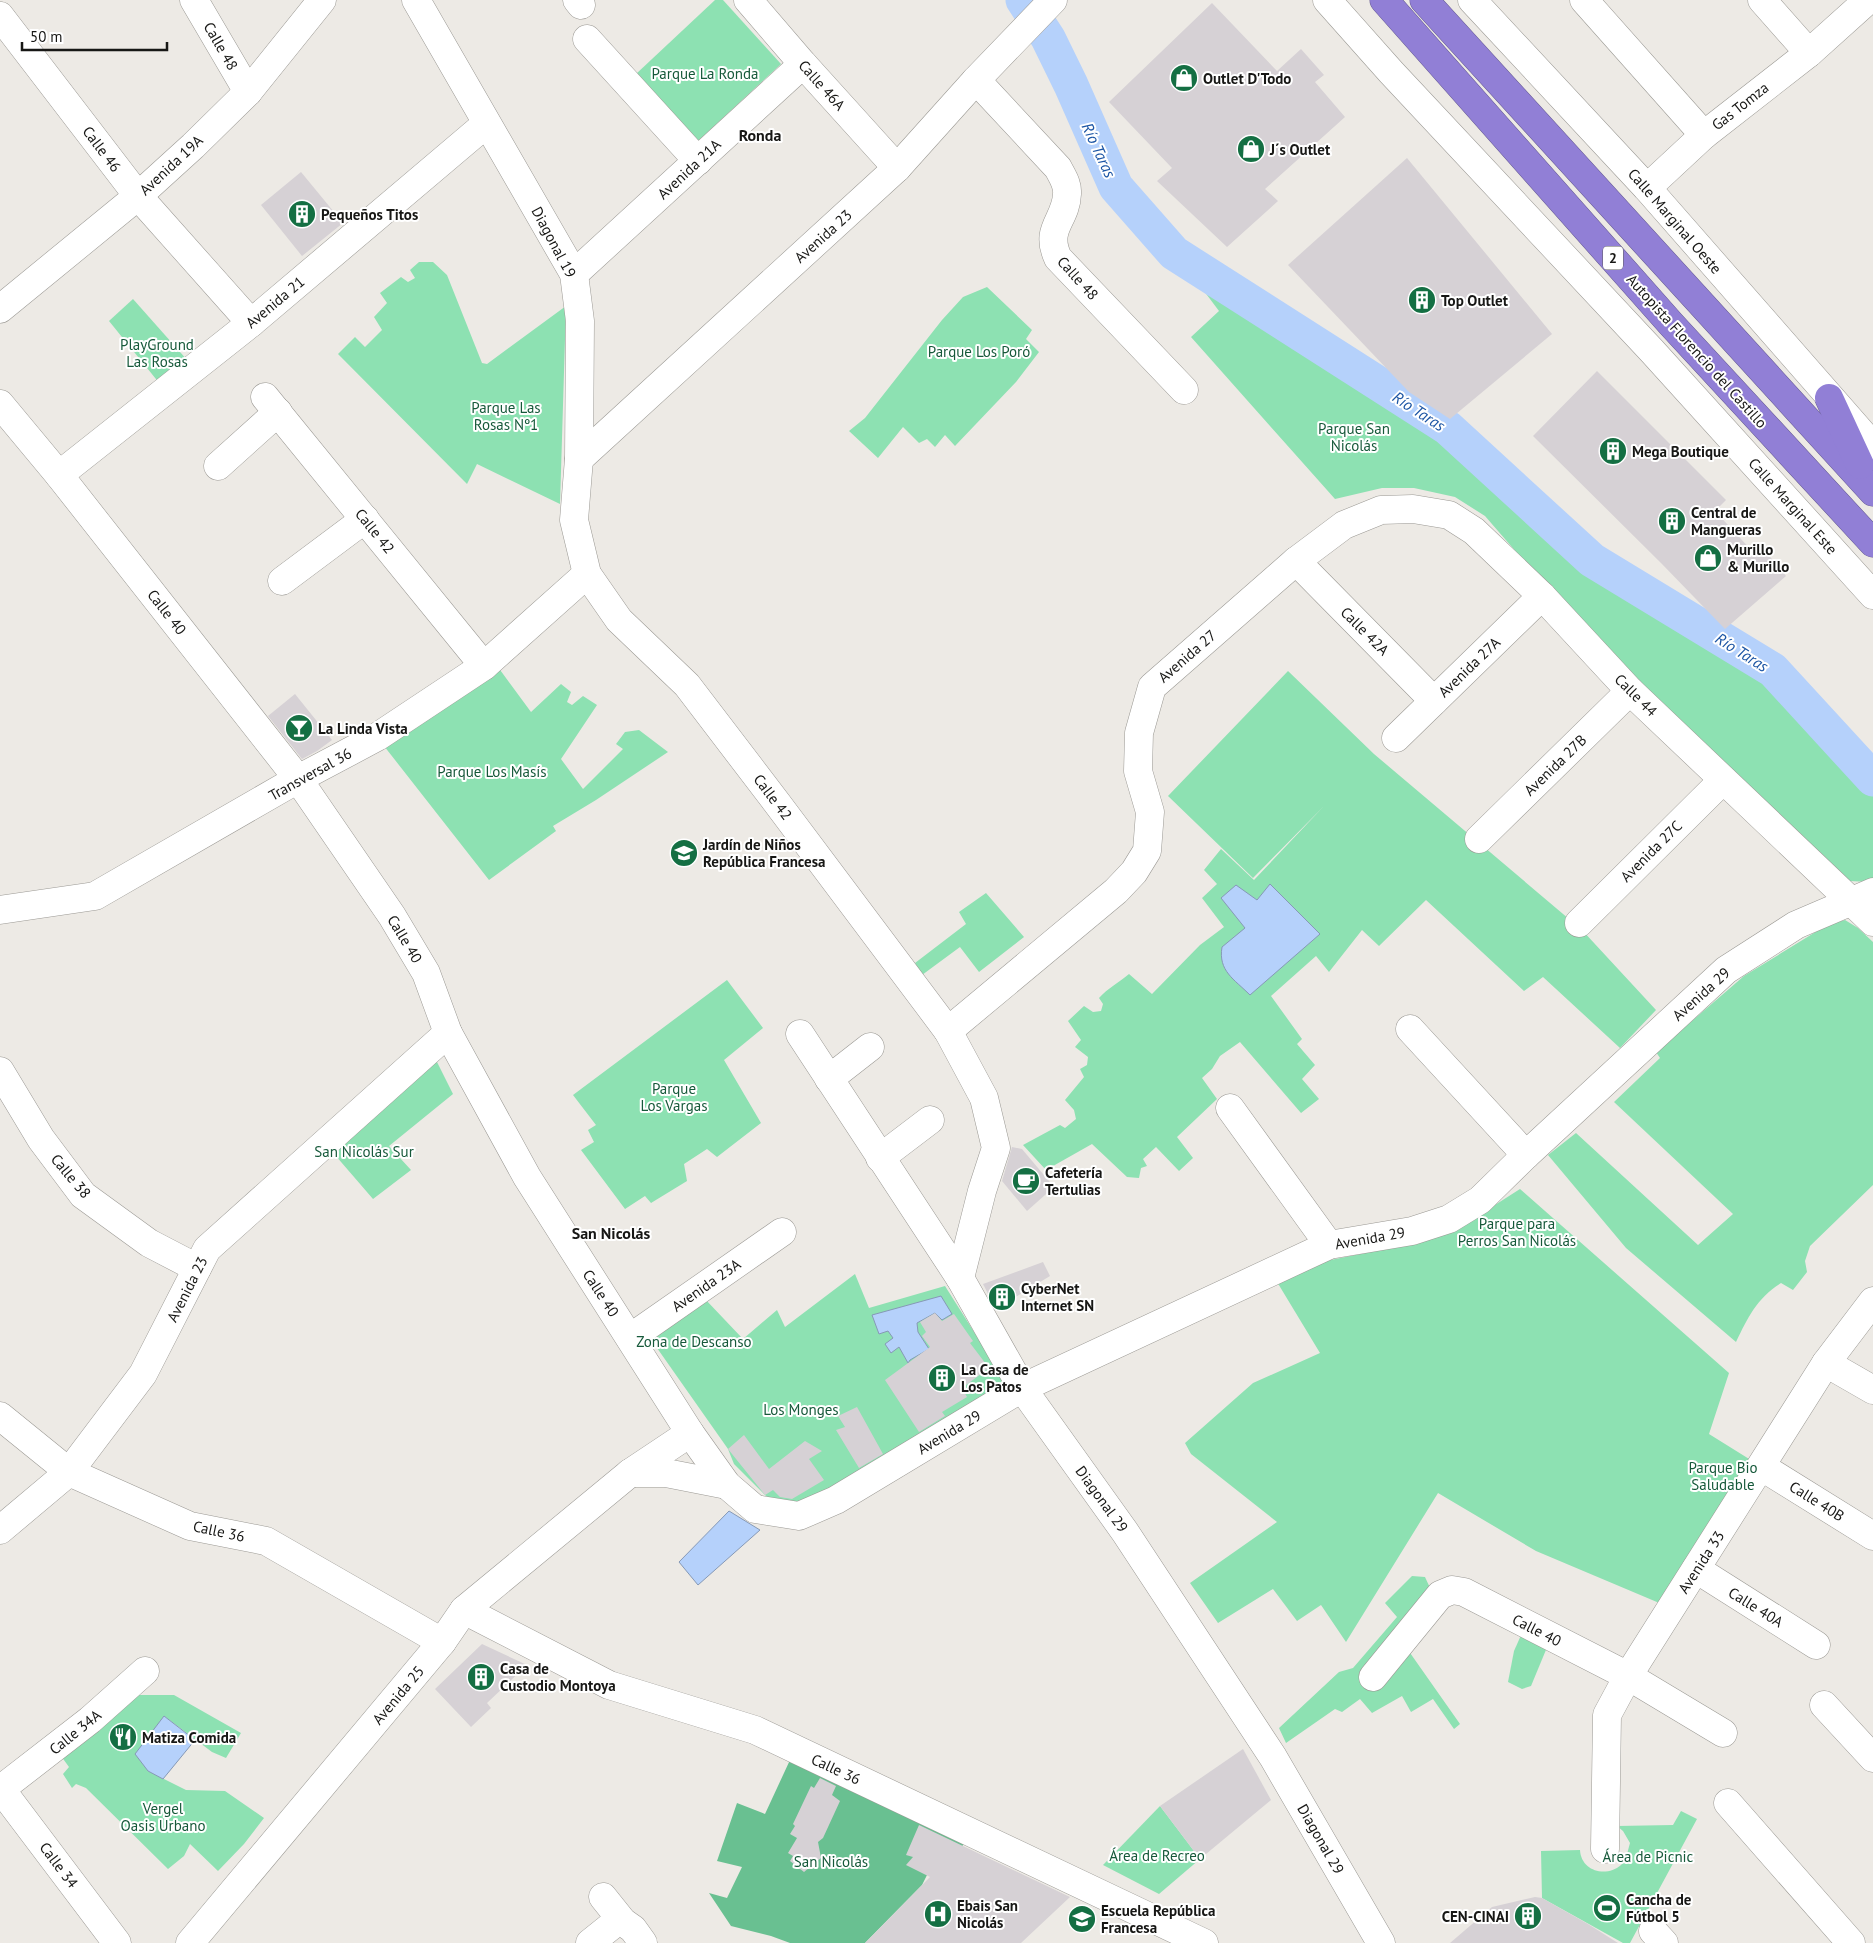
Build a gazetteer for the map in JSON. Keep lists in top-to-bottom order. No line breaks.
{"streets":{"highway":["2","Autopista Florencio del Castillo"],"street":["Calle 48","Calle 46A","Gas Tomza","Calle 46","Avenida 19A","Avenida 21A","Calle Marginal Oeste","Avenida 23","Diagonal 19","Avenida 21","Calle Marginal Este","Calle 42","Calle 40","Calle 42A","Avenida 27","Avenida 27A","Calle 44","Avenida 27B","Transversal 36","Avenida 27C","Avenida 29","Calle 38","Avenida 23A","Diagonal 29","Calle 40B","Calle 36","Avenida 33","Calle 40A","Avenida 25","Calle 34A","Calle 34"]},"crossings":[["Calle 48","Avenida 19A"],["Calle 48","Avenida 23"],["Calle 46A","Avenida 21A"],["Calle 46A","Avenida 23"],["Calle 46","Avenida 19A"],["Calle 46","Avenida 21"],["Avenida 21A","Diagonal 19"],["Avenida 23","Diagonal 19"],["Avenida 23","Calle 40"],["Avenida 23","Calle 38"],["Avenida 23","Calle 36"],["Diagonal 19","Avenida 21"],["Diagonal 19","Calle 42"],["Diagonal 19","Transversal 36"],["Avenida 21","Calle 40"],["Calle 42","Avenida 27"],["Calle 42","Transversal 36"],["Calle 40","Transversal 36"],["Calle 40","Avenida 29"],["Calle 40","Avenida 23A"],["Calle 40","Avenida 33"],["Calle 40","Avenida 25"],["Calle 42A","Avenida 27"],["Calle 42A","Avenida 27A"],["Avenida 27","Calle 44"],["Avenida 27A","Calle 44"],["Calle 44","Avenida 27B"],["Calle 44","Avenida 27C"],["Calle 44","Avenida 29"],["Avenida 29","Diagonal 29"],["Calle 40B","Avenida 33"],["Calle 36","Avenida 25"],["Avenida 33","Calle 40A"],["Calle 34A","Calle 34"]],"districts":["Ronda","San Nicolás"],"water":["Río Taras"],"parks":["Parque La Ronda","PlayGround Las Rosas","Parque Los Poró","Parque Las Rosas Nº1","Parque San Nicolás","Parque Los Masís","Parque Los Vargas","San Nicolás Sur","Parque para Perros San Nicolás","Zona de Descanso","Los Monges","Parque Bio Saludable","Vergel Oasis Urbano","Área de Recreo","Área de Picnic","San Nicolás"],"places":{"shop":["Outlet D'Todo","J´s Outlet","Murillo & Murillo"],"building":["Pequeños Titos","Top Outlet","Mega Boutique","Central de Mangueras","CyberNet Internet SN","La Casa de Los Patos","Casa de Custodio Montoya","CEN-CINAI"],"bar":["La Linda Vista"],"school or university":["Jardín de Niños República Francesa","Escuela República Francesa"],"cafe":["Cafetería Tertulias"],"restaurant":["Matiza Comida"],"sports":["Cancha de Fútbol 5"],"hospital":["Ebais San Nicolás"]},"scale_bar":"50 m"}
